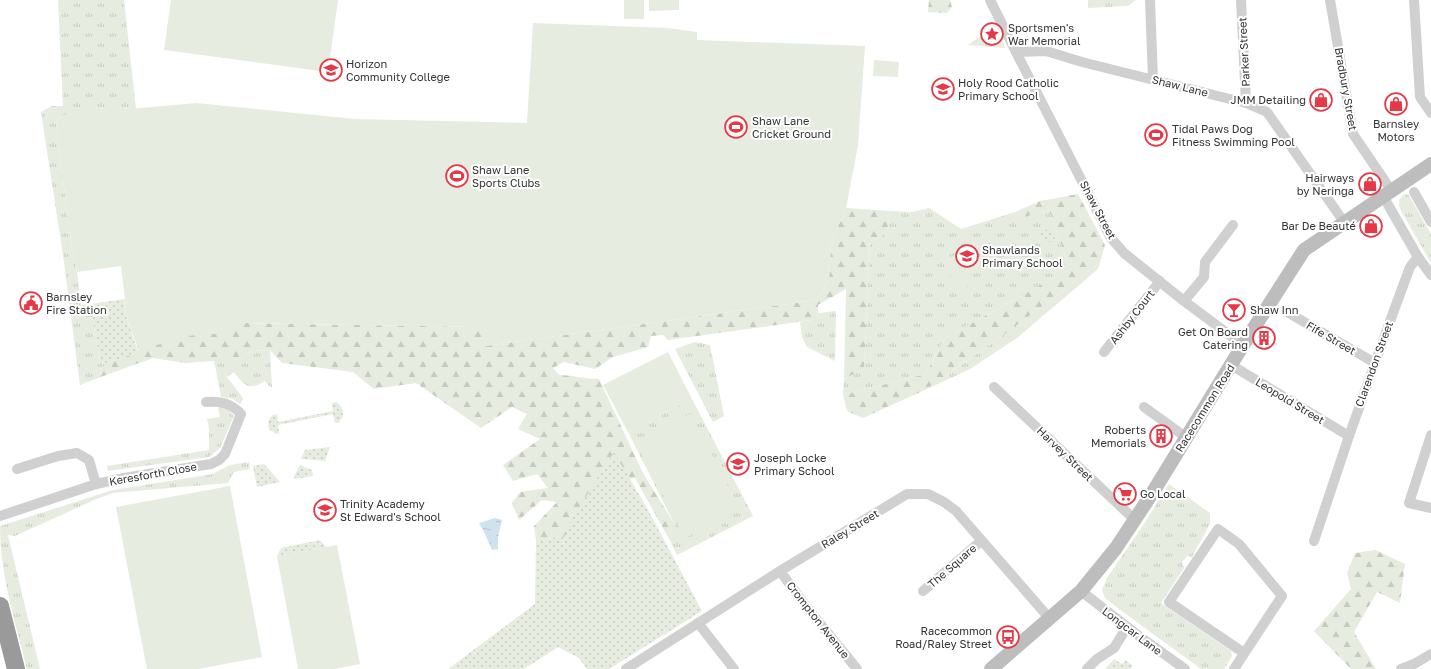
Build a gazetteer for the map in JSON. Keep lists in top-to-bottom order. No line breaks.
{"streets":{"street":["Parker Street","Shaw Lane","Bradbury Street","Shaw Street","Ashby Court","Fife Street","Clarendon Street","Leopold Street","Racecommon Road","Harvey Street","Keresforth Close","Raley Street","The Square","Crompton Avenue","Longcar Lane"]},"crossings":[["Parker Street","Shaw Lane"],["Shaw Lane","Shaw Street"],["Shaw Lane","Racecommon Road"],["Bradbury Street","Racecommon Road"],["Shaw Street","Ashby Court"],["Shaw Street","Racecommon Road"],["Fife Street","Clarendon Street"],["Clarendon Street","Leopold Street"],["Leopold Street","Racecommon Road"],["Racecommon Road","Harvey Street"],["Racecommon Road","Raley Street"],["Racecommon Road","Longcar Lane"],["Raley Street","The Square"],["Raley Street","Crompton Avenue"]],"places":{"place":["Sportsmen's War Memorial"],"school or university":["Horizon Community College","Holy Rood Catholic Primary School","Shawlands Primary School","Joseph Locke Primary School","Trinity Academy St Edward's School"],"shop":["JMM Detailing","Barnsley Motors","Hairways by Neringa","Bar De Beauté"],"sports":["Shaw Lane Cricket Ground","Tidal Paws Dog Fitness Swimming Pool","Shaw Lane Sports Clubs"],"public building":["Barnsley Fire Station"],"bar":["Shaw Inn"],"building":["Get On Board Catering","Roberts Memorials"],"supermarket":["Go Local"],"bus stop":["Racecommon Road/Raley Street"]}}
